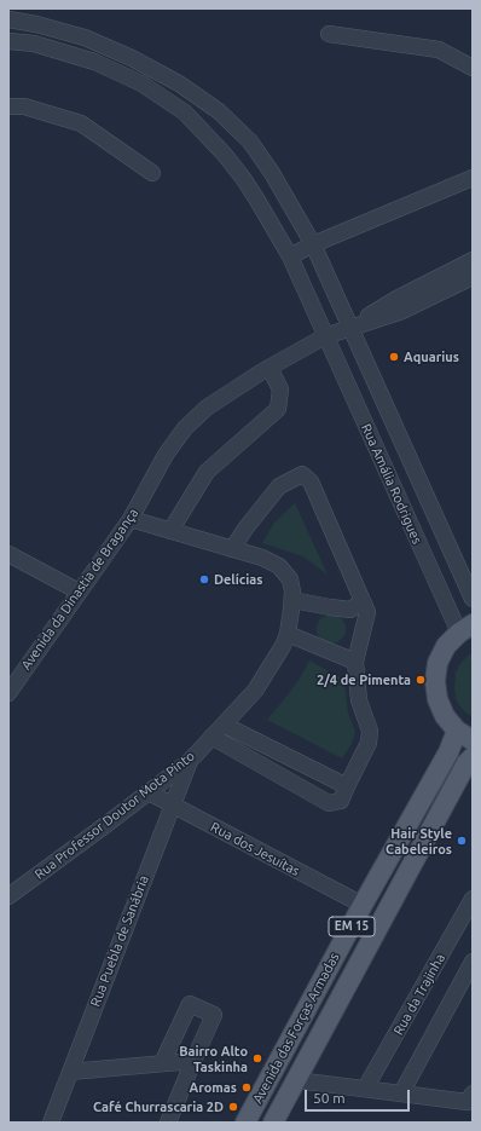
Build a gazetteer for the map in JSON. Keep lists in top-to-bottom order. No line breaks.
{"streets":{"main road":["EM 15","Avenida das Forças Armadas"],"street":["Rua Amália Rodrigues","Avenida da Dinastia de Bragança","Rua Professor Doutor Mota Pinto","Rua dos Jesuítas","Rua Puebla de Sanábria","Rua da Trajinha"]},"crossings":[["Rua Amália Rodrigues","Avenida da Dinastia de Bragança"],["Rua Amália Rodrigues","EM 15"],["Avenida da Dinastia de Bragança","Rua Professor Doutor Mota Pinto"],["Rua Professor Doutor Mota Pinto","Rua dos Jesuítas"],["Rua Professor Doutor Mota Pinto","Rua Puebla de Sanábria"],["Rua dos Jesuítas","Rua Puebla de Sanábria"],["Rua dos Jesuítas","Avenida das Forças Armadas"],["EM 15","Avenida das Forças Armadas"]],"places":["Aquarius","Delícias","2/4 de Pimenta","Hair Style Cabeleiros","Bairro Alto Taskinha","Aromas","Café Churrascaria 2D"],"scale_bar":"50 m"}
